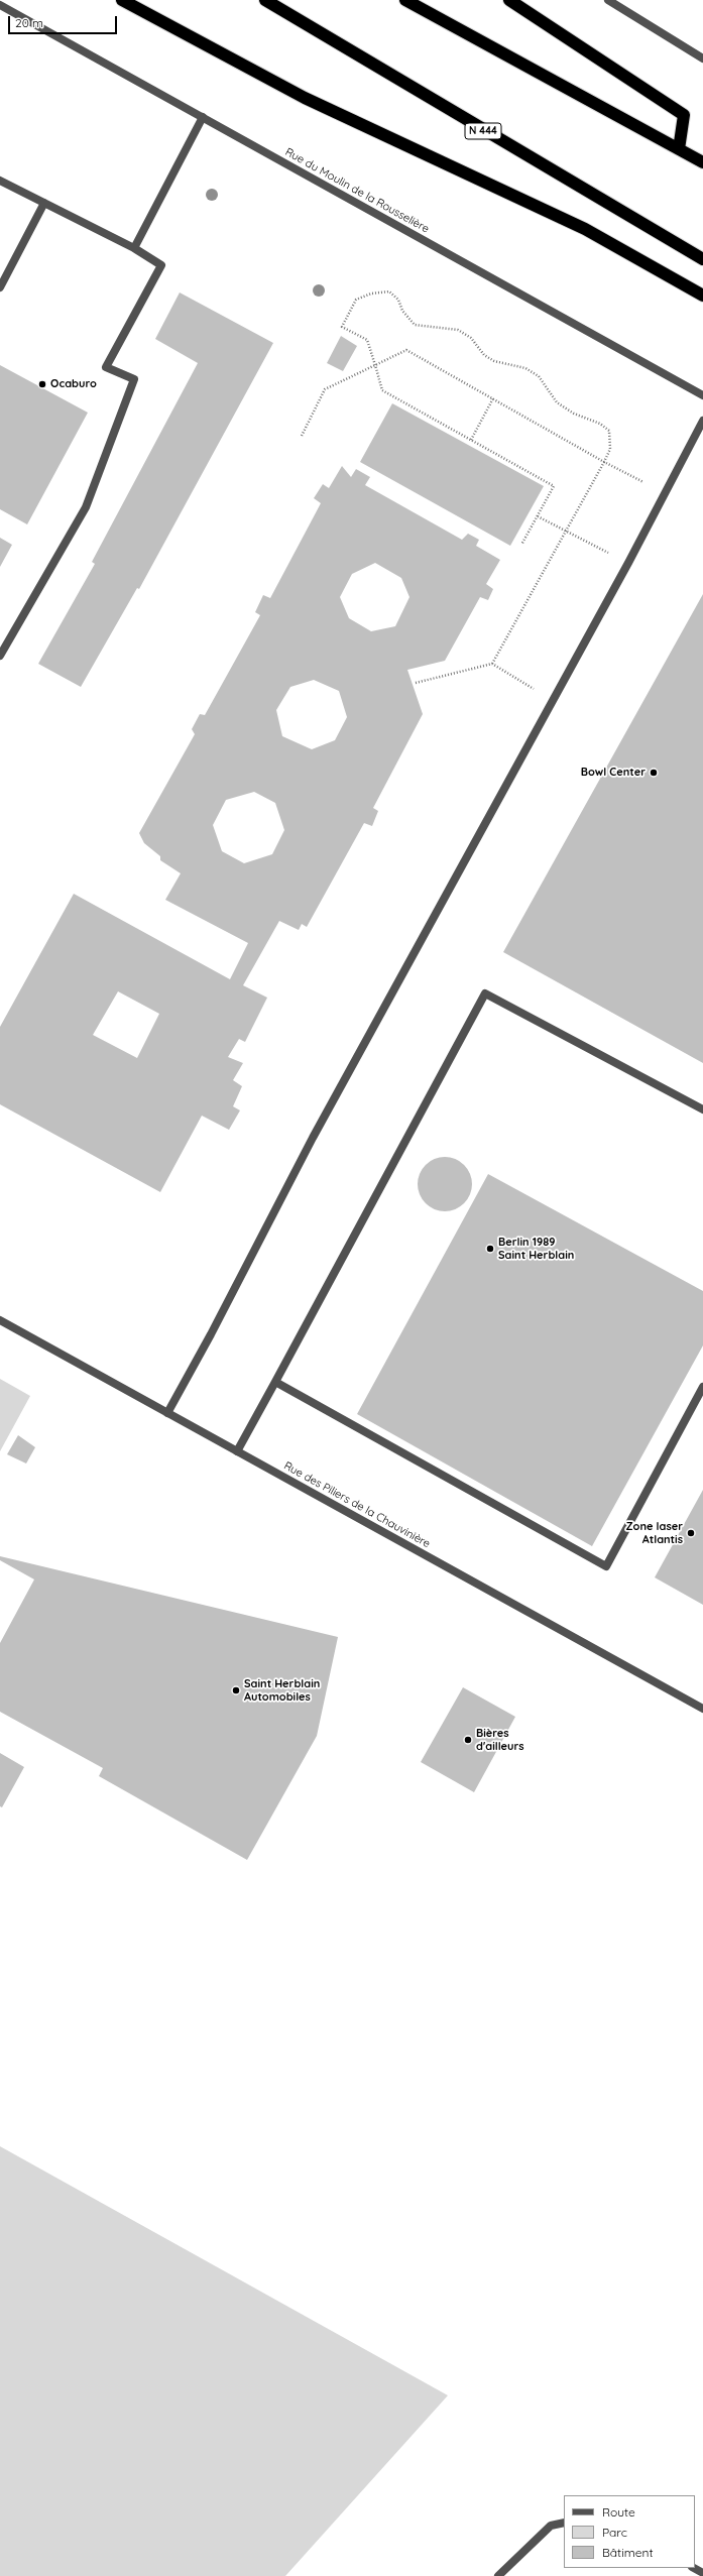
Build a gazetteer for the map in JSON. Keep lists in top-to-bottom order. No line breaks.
{"streets":{"highway":["N 444"],"street":["Rue du Moulin de la Rousselière","Rue des Piliers de la Chauvinière"]},"places":["Ocaburo","Bowl Center","Berlin 1989 Saint Herblain","Zone laser Atlantis","Saint Herblain Automobiles","Bières d'ailleurs"],"legend":["Route","Parc","Bâtiment"],"scale_bar":"20 m"}
